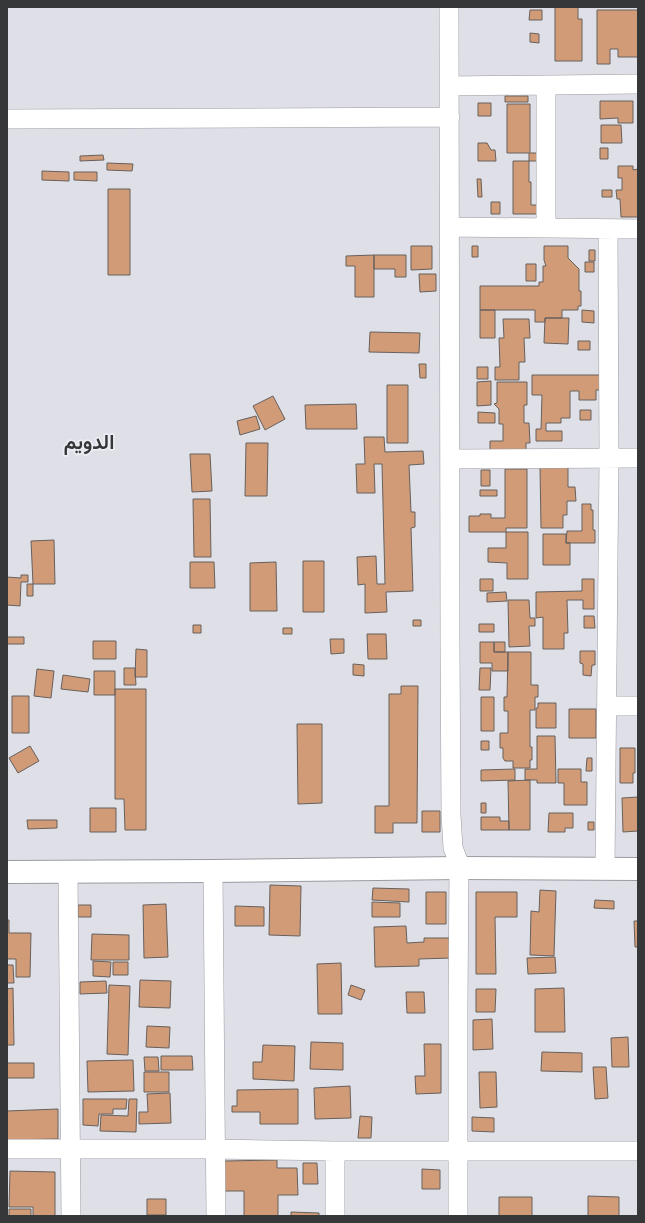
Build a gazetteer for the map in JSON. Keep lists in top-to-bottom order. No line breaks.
{"districts":["الدويم"]}
